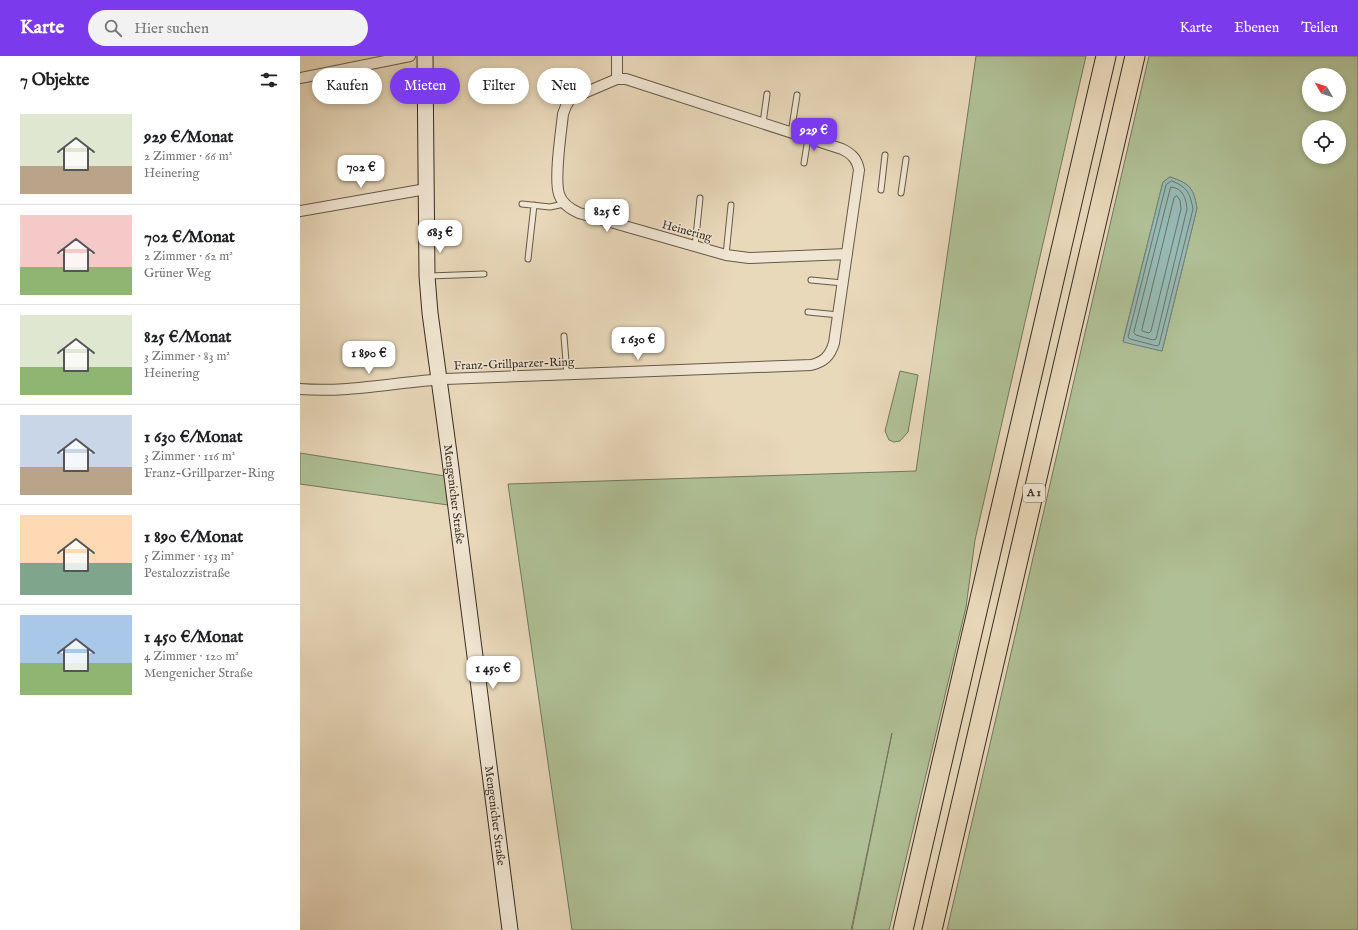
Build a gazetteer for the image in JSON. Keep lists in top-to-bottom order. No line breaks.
{"streets":{"highway":["A 1"],"street":["Heinering","Franz-Grillparzer-Ring","Mengenicher Straße"]},"crossings":[["Franz-Grillparzer-Ring","Mengenicher Straße"]],"north":"top left","page":{"header":"Karte","search":"Hier suchen","nav":["Karte","Ebenen","Teilen"],"heading":"7 Objekte","chip":["Kaufen","Mieten","Filter","Neu"],"list":[{"name":"929 €/Monat","note":"2 Zimmer · 66 m² · Heinering"},{"name":"702 €/Monat","note":"2 Zimmer · 62 m² · Grüner Weg"},{"name":"825 €/Monat","note":"3 Zimmer · 83 m² · Heinering"},{"name":"1 630 €/Monat","note":"3 Zimmer · 116 m² · Franz-Grillparzer-Ring"},{"name":"1 890 €/Monat","note":"5 Zimmer · 153 m² · Pestalozzistraße"},{"name":"1 450 €/Monat","note":"4 Zimmer · 120 m² · Mengenicher Straße"}],"price":["929 €","702 €","825 €","683 €","1 630 €","1 890 €","1 450 €"]}}
